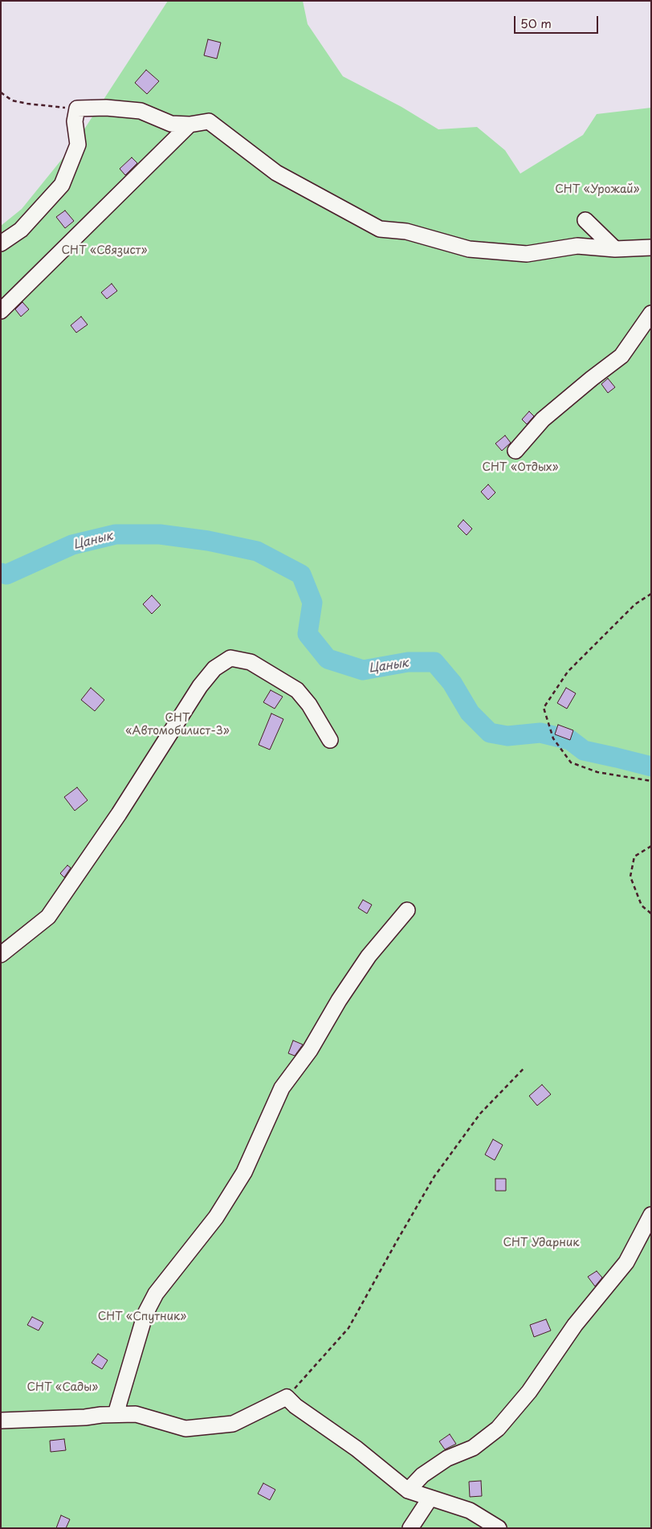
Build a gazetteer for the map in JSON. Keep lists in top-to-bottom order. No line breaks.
{"water":["Цанык"],"parks":["СНТ «Урожай»","СНТ «Связист»","СНТ «Отдых»","СНТ «Автомобилист-3»","СНТ Ударник","СНТ «Спутник»","СНТ «Сады»"],"scale_bar":"50 m"}
